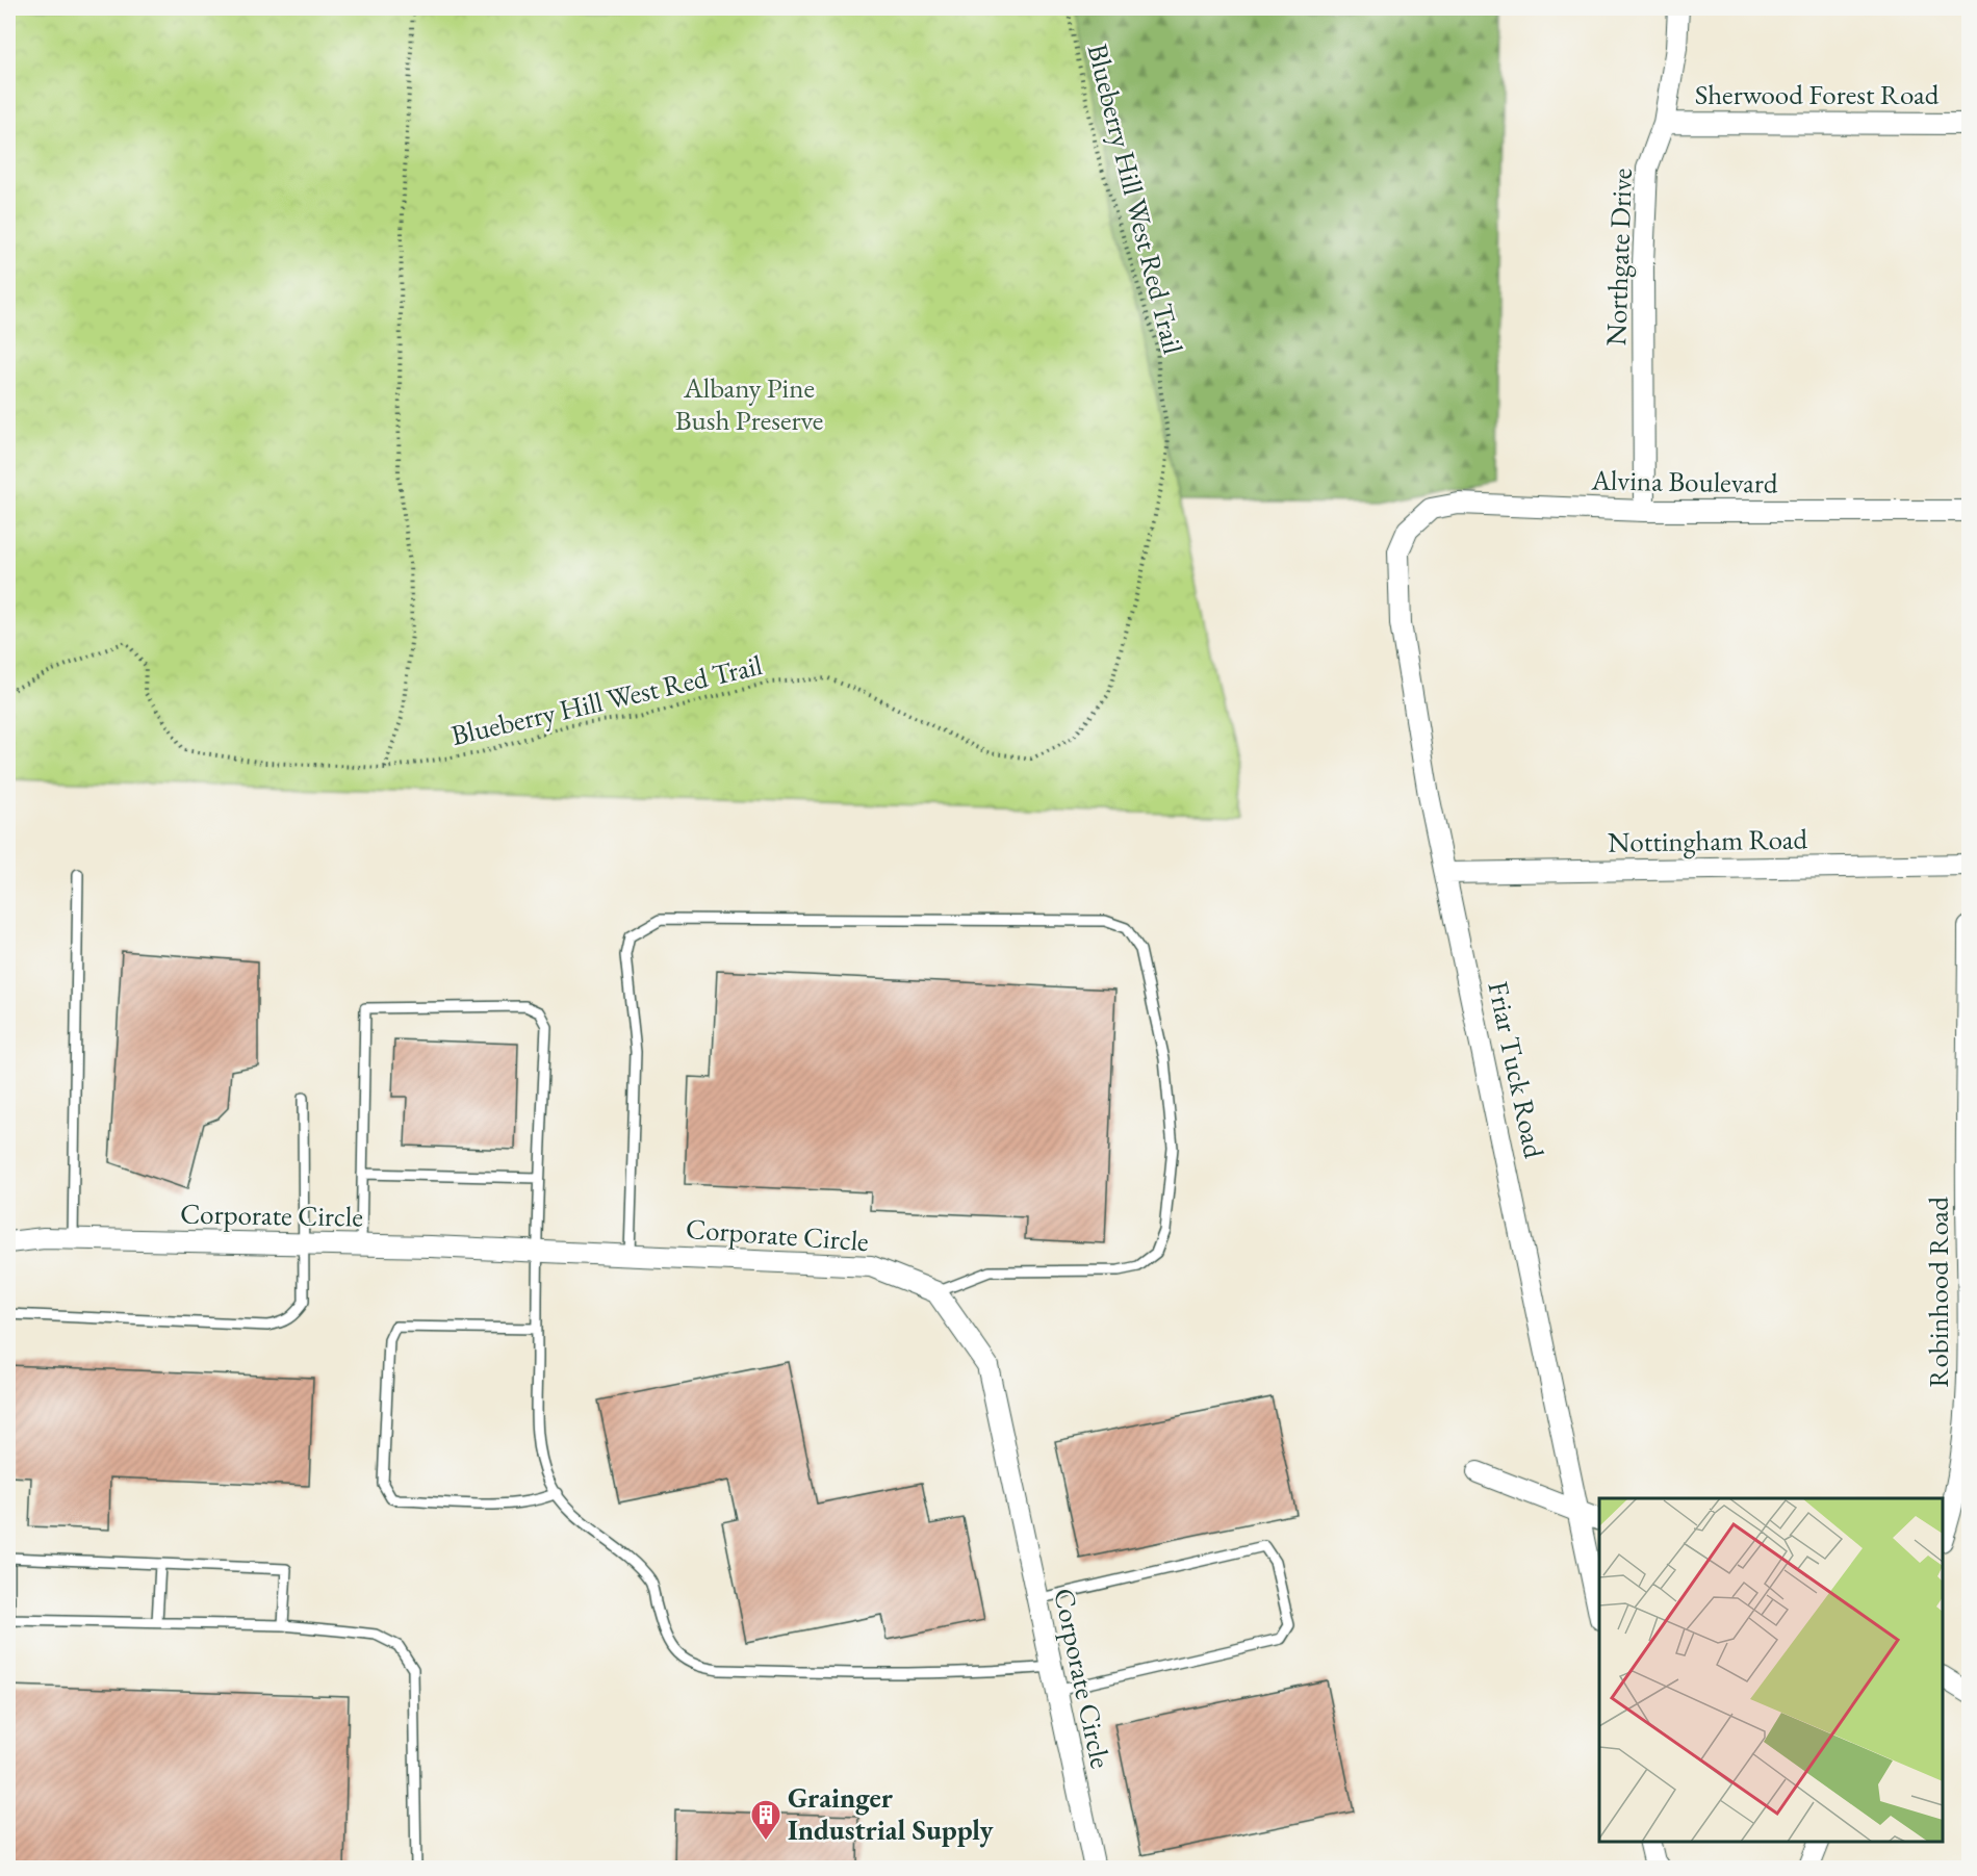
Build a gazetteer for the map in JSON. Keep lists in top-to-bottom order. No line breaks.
{"streets":{"street":["Sherwood Forest Road","Northgate Drive","Alvina Boulevard","Nottingham Road","Friar Tuck Road","Corporate Circle","Robinhood Road"],"path":["Blueberry Hill West Red Trail"]},"crossings":[["Sherwood Forest Road","Northgate Drive"],["Northgate Drive","Alvina Boulevard"],["Alvina Boulevard","Friar Tuck Road"],["Nottingham Road","Friar Tuck Road"]],"parks":["Albany Pine Bush Preserve"],"places":{"building":["Grainger Industrial Supply"]}}
